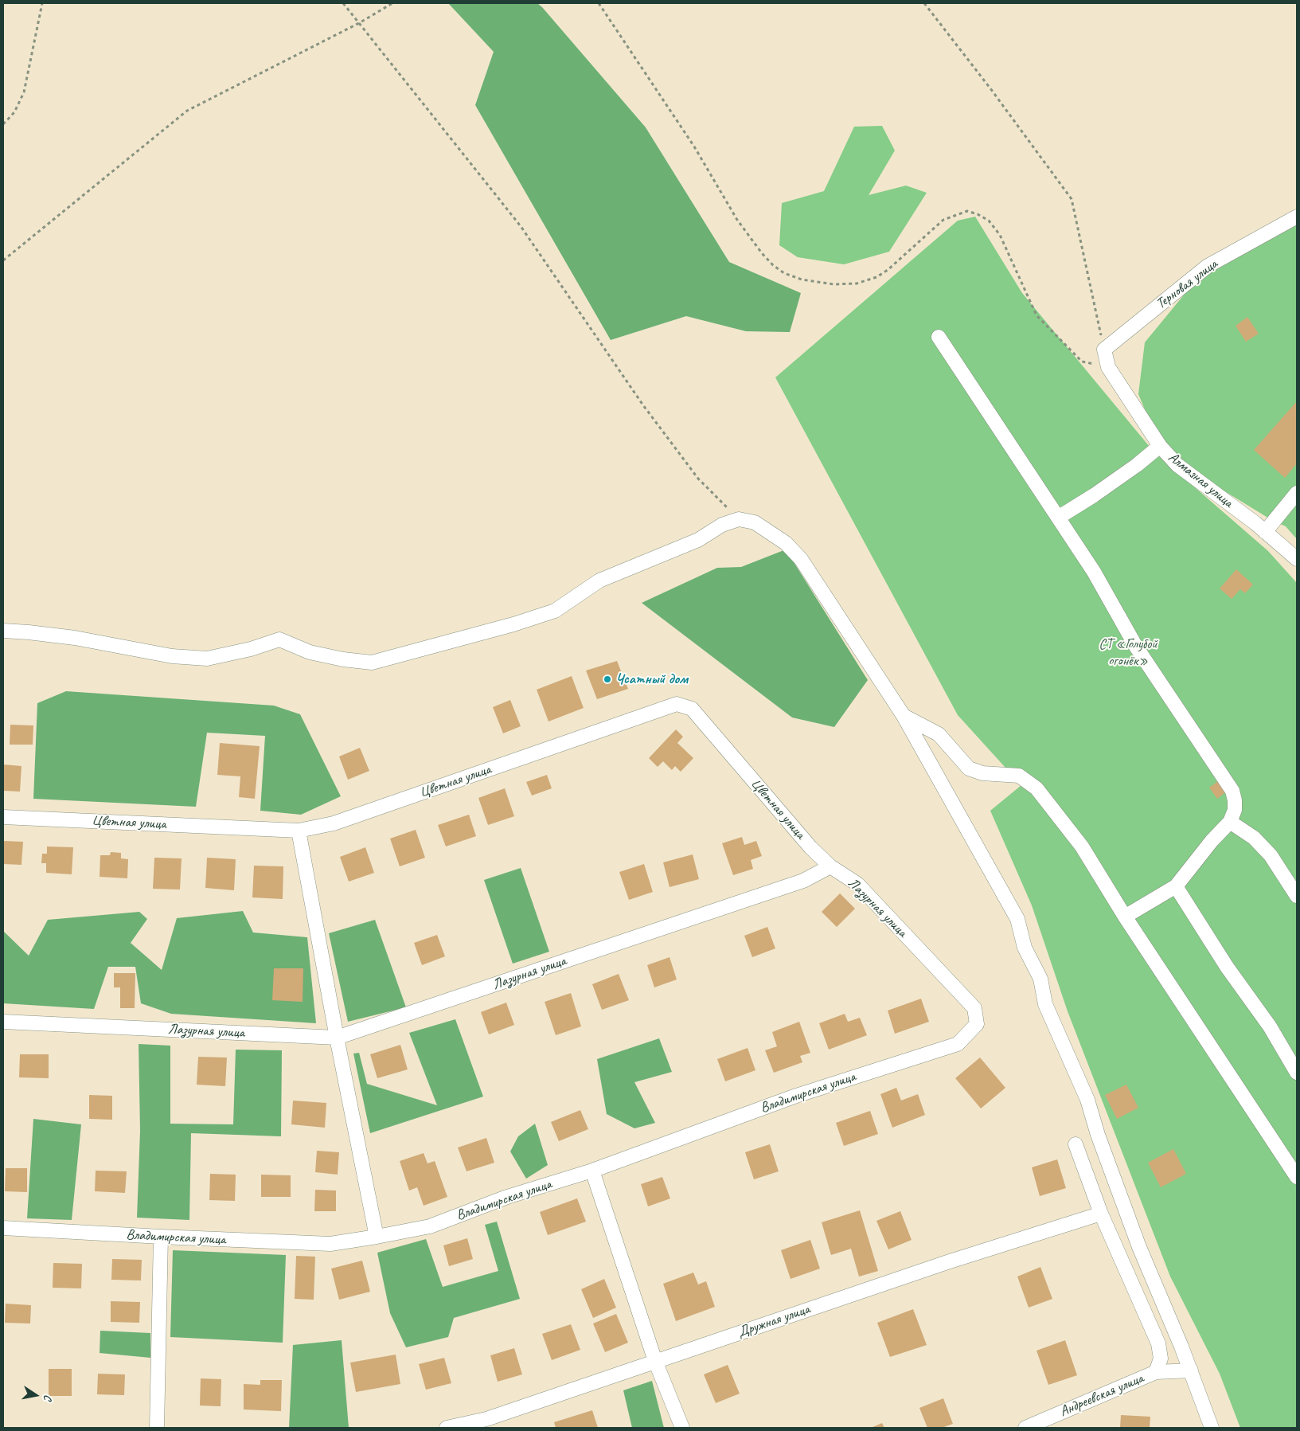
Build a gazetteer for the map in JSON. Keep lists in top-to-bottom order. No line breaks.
{"streets":{"street":["Терновая улица","Алмазная улица","Цветная улица","Лазурная улица","Владимирская улица","Дружная улица","Андреевская улица"]},"crossings":[["Цветная улица","Лазурная улица"],["Лазурная улица","Владимирская улица"]],"parks":["СТ «Голубой огонёк»"],"places":["Чсатный дом"],"north":"right"}
